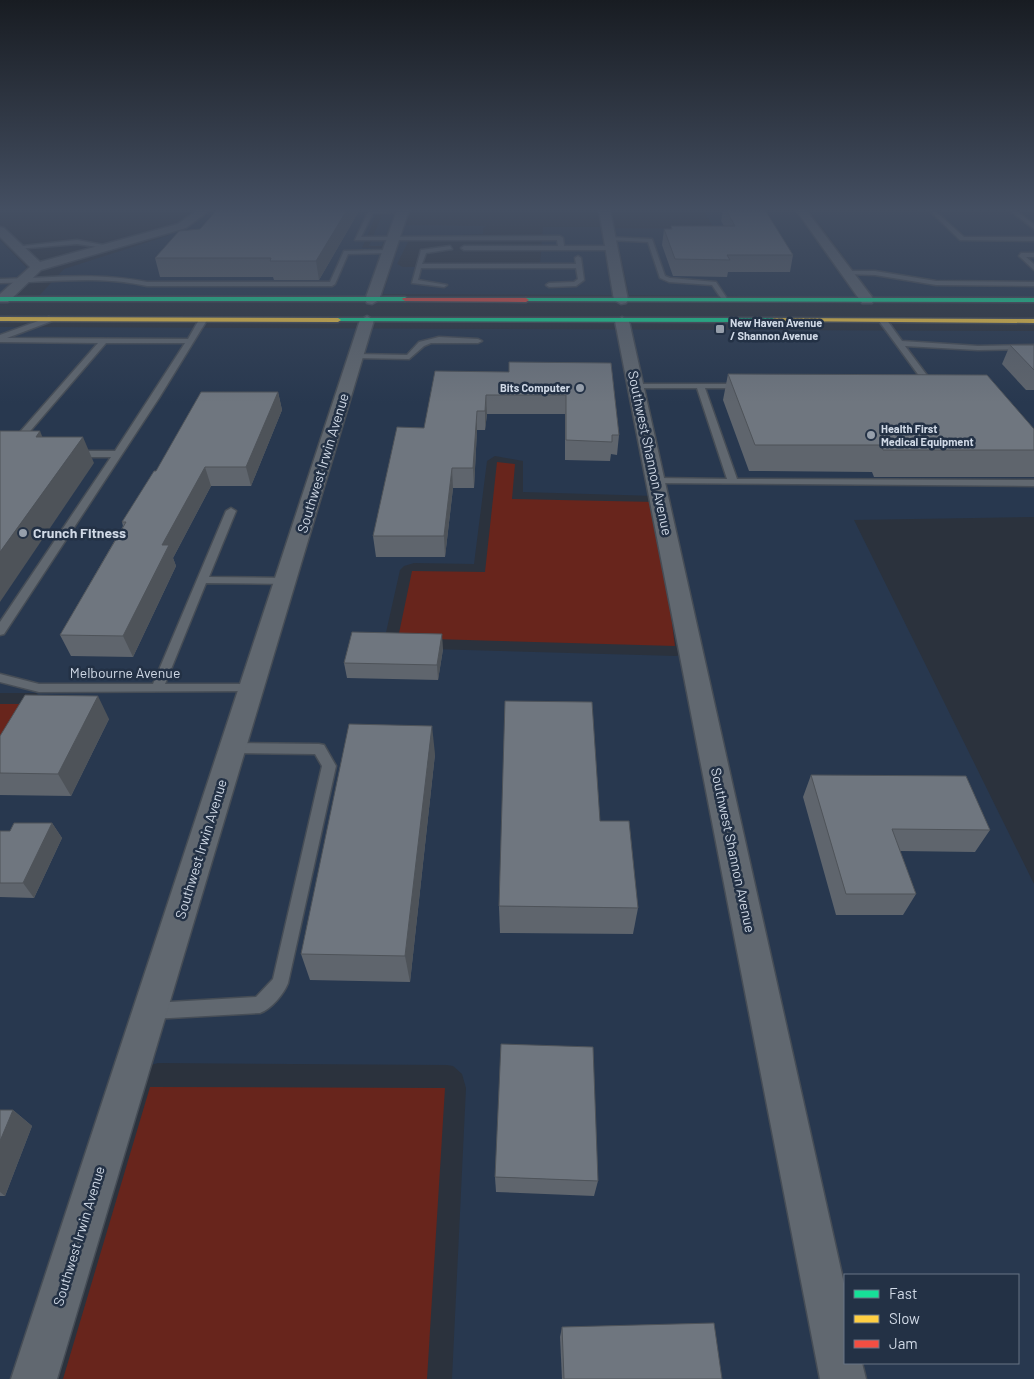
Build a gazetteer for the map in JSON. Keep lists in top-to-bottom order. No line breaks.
{"streets":{"street":["Southwest Shannon Avenue","Southwest Irwin Avenue"],"lane":["Melbourne Avenue"]},"crossings":[["Southwest Irwin Avenue","Melbourne Avenue"]],"places":{"transit":["New Haven Avenue / Shannon Avenue"],"other":["Bits Computer","Health First Medical Equipment","Crunch Fitness"]},"legend":["Fast","Slow","Jam"]}
